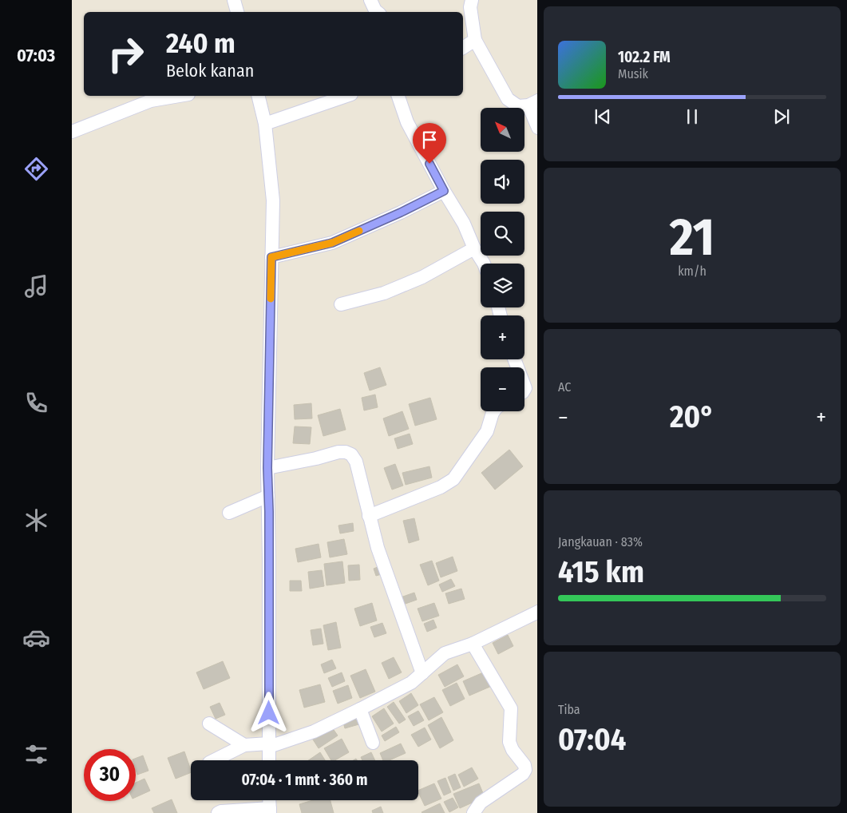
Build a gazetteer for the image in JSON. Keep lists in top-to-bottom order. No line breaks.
{"north":"top left","page":{"tabs":"07:03","turn":["240 m","Belok kanan"],"song":["102.2 FM","Musik"],"map_buttons":["+","−"],"tile":[["21","km/h"],"AC",["Jangkauan · 83%","415 km"],["Tiba","07:04"]],"heat":["−","20°","+"],"limit":"30","trip":"07:04 · 1 mnt · 360 m"}}
